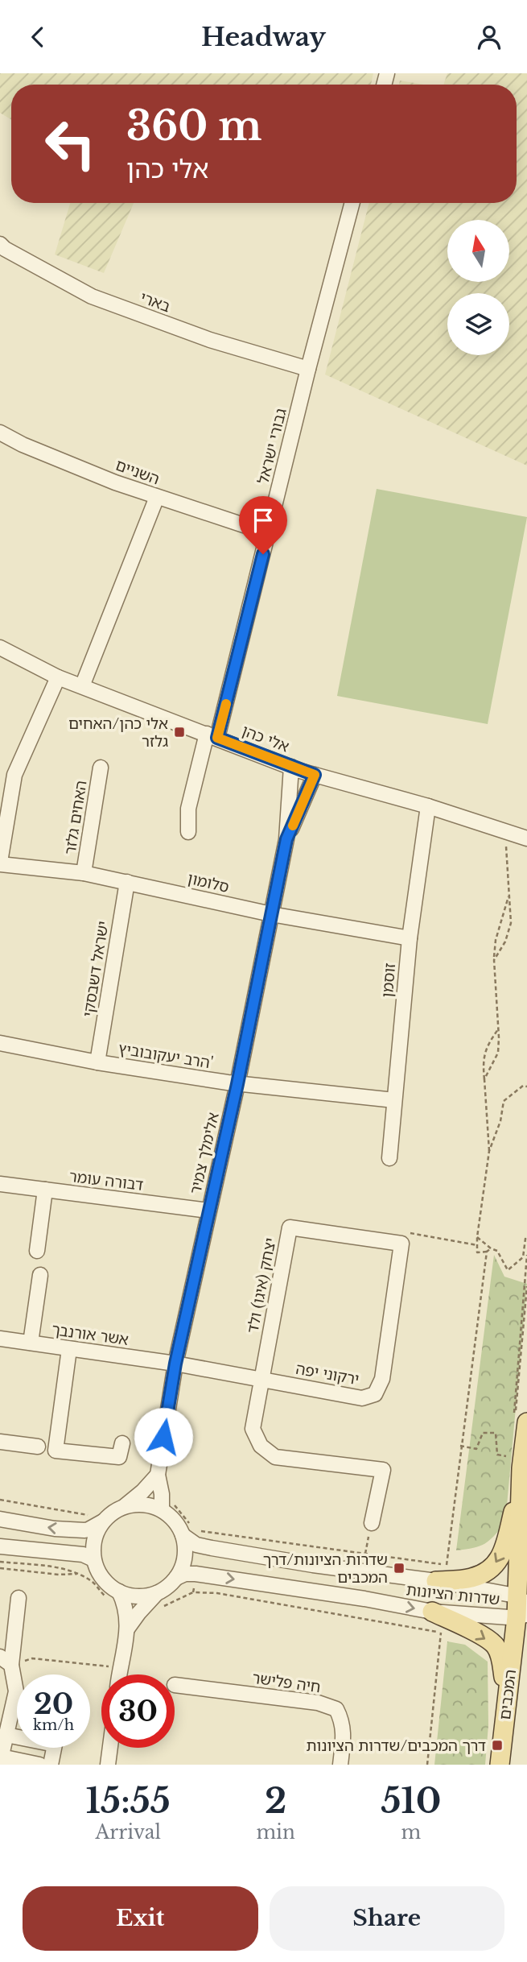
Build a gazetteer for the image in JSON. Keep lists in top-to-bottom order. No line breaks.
{"streets":{"main road":["המכבים"],"street":["בארי","גבורי ישראל","השניים","אלי כהן","האחים גלזר","סלומון","ישראל דשבסקי","זוסמן","הרב יעקובוביץ'","אלימלך צמיר","דבורה עומר","יצחק (איגו) ולד","אשר אורנבך","ירקוני יפה","שדרות הציונות","חיה פלישר"]},"crossings":[["בארי","גבורי ישראל"],["גבורי ישראל","השניים"],["גבורי ישראל","אלי כהן"],["אלי כהן","זוסמן"],["אלי כהן","אלימלך צמיר"],["האחים גלזר","סלומון"],["סלומון","ישראל דשבסקי"],["סלומון","זוסמן"],["סלומון","אלימלך צמיר"],["ישראל דשבסקי","הרב יעקובוביץ'"],["זוסמן","הרב יעקובוביץ'"],["הרב יעקובוביץ'","אלימלך צמיר"],["אלימלך צמיר","דבורה עומר"],["אלימלך צמיר","אשר אורנבך"],["אלימלך צמיר","ירקוני יפה"],["אלימלך צמיר","שדרות הציונות"],["יצחק (איגו) ולד","ירקוני יפה"],["אשר אורנבך","ירקוני יפה"],["שדרות הציונות","המכבים"]],"places":{"transit":["אלי כהן/האחים גלזר","שדרות הציונות/דרך המכבים","דרך המכבים/שדרות הציונות"]},"north":"top","page":{"header":"Headway","turn":["360 m","אלי כהן"],"speed":"20 km/h","limit":"30","eta":["15:55","Arrival","2","min","510","m"],"buttons":["Exit","Share"]}}
